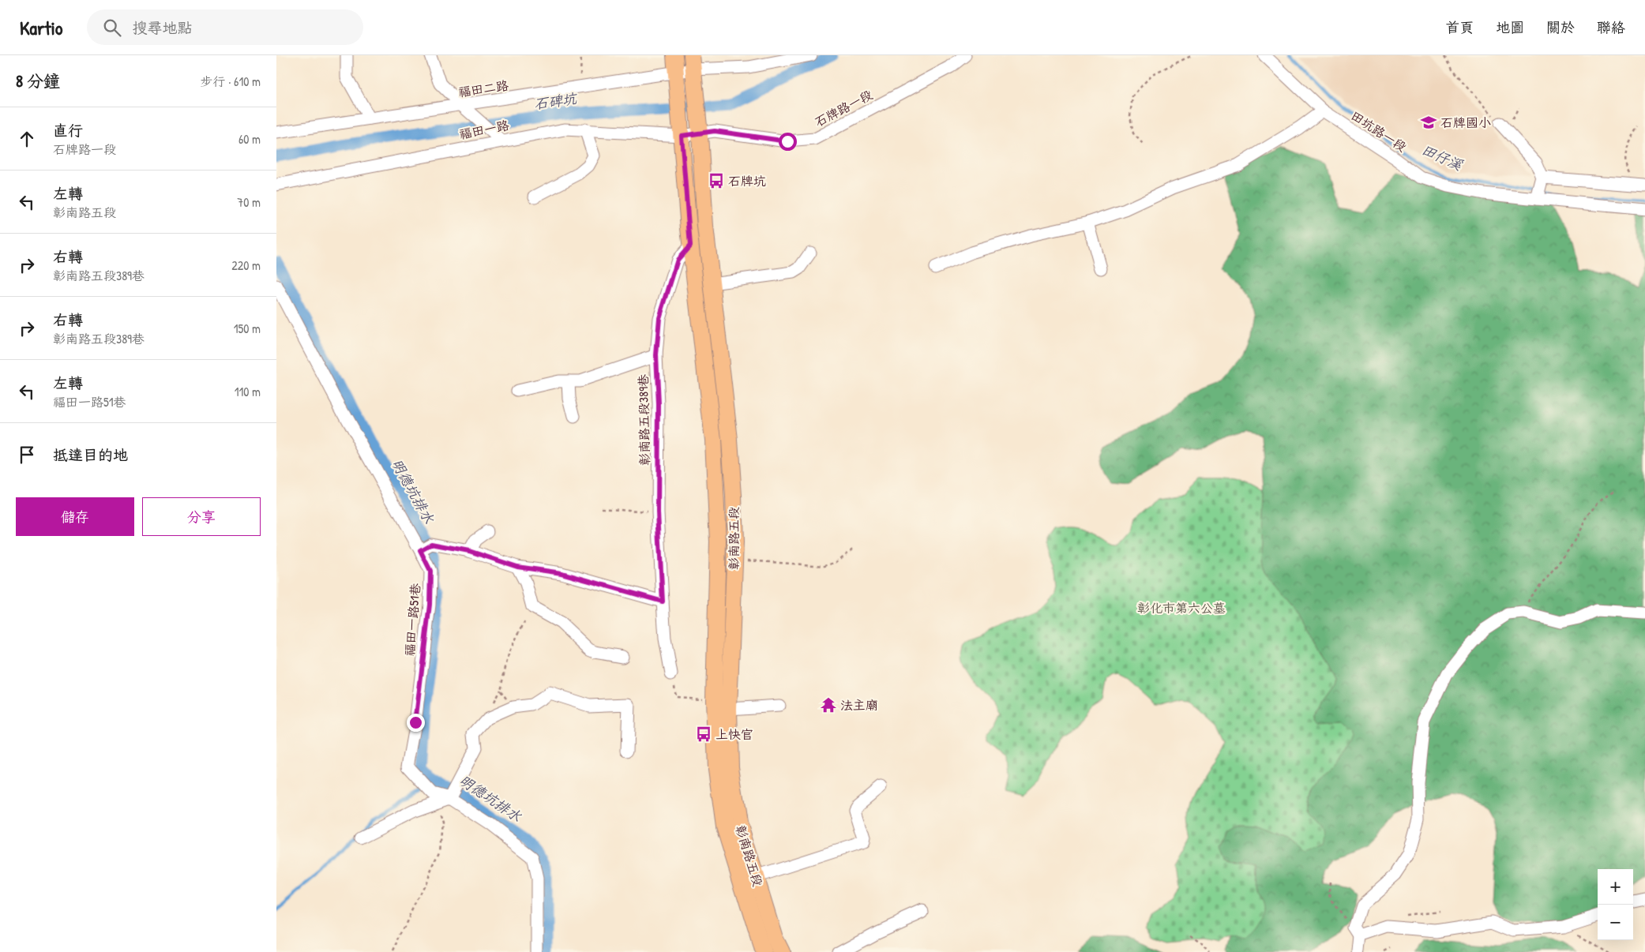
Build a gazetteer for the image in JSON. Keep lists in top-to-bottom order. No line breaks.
{"streets":{"main road":["彰南路五段"],"street":["福田二路","石牌路一段","福田一路","田坑路一段","彰南路五段389巷","福田一路51巷"]},"crossings":[["福田二路","彰南路五段"],["石牌路一段","福田一路"],["石牌路一段","彰南路五段"],["福田一路","彰南路五段"],["彰南路五段389巷","彰南路五段"]],"water":["石碑坑","田仔溪","明德坑排水"],"parks":["彰化市第六公墓"],"places":{"school or university":["石牌國小"],"bus stop":["石牌坑","上快官"],"temple":["法主廟"]},"page":{"header":"Kartio","search":"搜尋地點","nav":["首頁","地圖","關於","聯絡"],"heading":["8 分鐘","步行 · 610 m"],"list":[["直行","石牌路一段","60 m"],["左轉","彰南路五段","70 m"],["右轉","彰南路五段389巷","220 m"],["右轉","彰南路五段389巷","150 m"],["左轉","福田一路51巷","110 m"],"抵達目的地"],"buttons":["儲存","分享"],"map_buttons":["+","−"]}}
